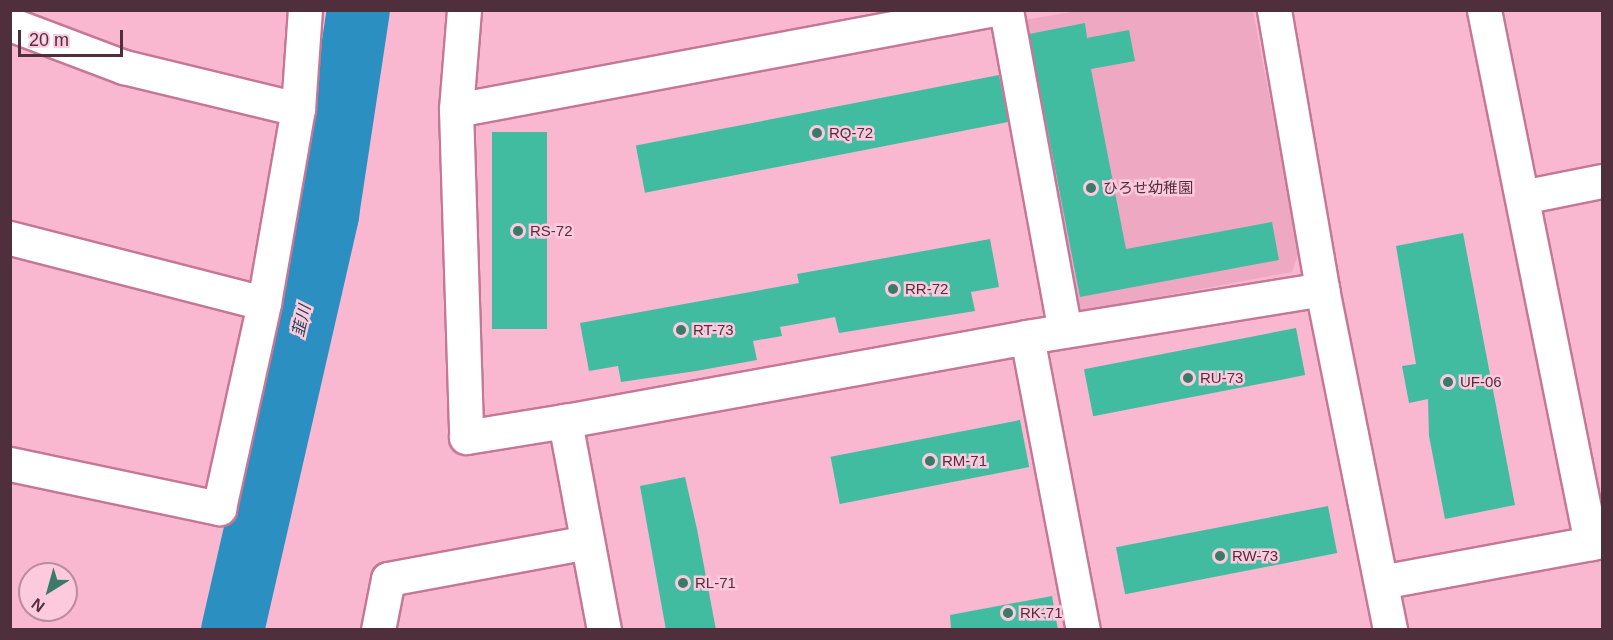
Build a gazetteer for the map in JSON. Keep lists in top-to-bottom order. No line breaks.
{"water":["韮川"],"places":["RQ-72","ひろせ幼稚園","RS-72","RR-72","RT-73","RU-73","UF-06","RM-71","RW-73","RL-71","RK-71"],"scale_bar":"20 m","north":"bottom left"}
